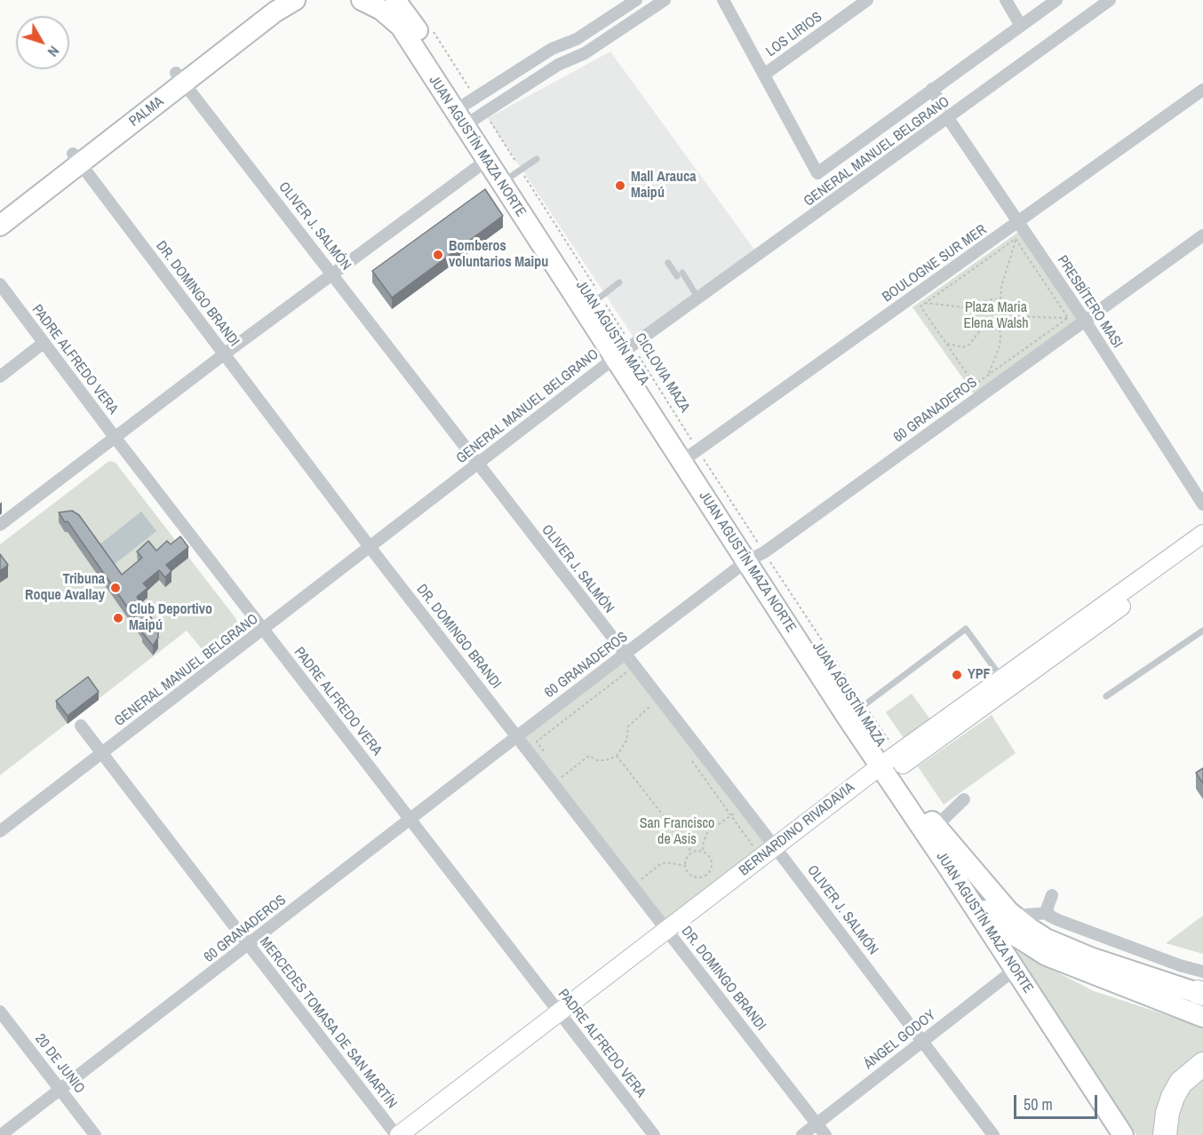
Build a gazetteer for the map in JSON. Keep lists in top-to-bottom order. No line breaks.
{"streets":{"main road":["PALMA","JUAN AGUSTÍN MAZA NORTE","JUAN AGUSTÍN MAZA"],"street":["LOS LIRIOS","GENERAL MANUEL BELGRANO","OLIVER J. SALMÓN","BOULOGNE SUR MER","DR. DOMINGO BRANDI","PRESBÍTERO MASI","PADRE ALFREDO VERA","60 GRANADEROS","BERNARDINO RIVADAVIA","MERCEDES TOMASA DE SAN MARTÍN","ÁNGEL GODOY","20 DE JUNIO"],"path":["CICLOVIA MAZA"]},"crossings":[["PALMA","OLIVER J. SALMÓN"],["PALMA","DR. DOMINGO BRANDI"],["JUAN AGUSTÍN MAZA NORTE","GENERAL MANUEL BELGRANO"],["JUAN AGUSTÍN MAZA NORTE","BOULOGNE SUR MER"],["JUAN AGUSTÍN MAZA NORTE","JUAN AGUSTÍN MAZA"],["JUAN AGUSTÍN MAZA NORTE","CICLOVIA MAZA"],["JUAN AGUSTÍN MAZA NORTE","60 GRANADEROS"],["JUAN AGUSTÍN MAZA NORTE","BERNARDINO RIVADAVIA"],["JUAN AGUSTÍN MAZA NORTE","ÁNGEL GODOY"],["GENERAL MANUEL BELGRANO","OLIVER J. SALMÓN"],["GENERAL MANUEL BELGRANO","DR. DOMINGO BRANDI"],["GENERAL MANUEL BELGRANO","PRESBÍTERO MASI"],["GENERAL MANUEL BELGRANO","JUAN AGUSTÍN MAZA"],["GENERAL MANUEL BELGRANO","PADRE ALFREDO VERA"],["GENERAL MANUEL BELGRANO","CICLOVIA MAZA"],["GENERAL MANUEL BELGRANO","MERCEDES TOMASA DE SAN MARTÍN"],["OLIVER J. SALMÓN","60 GRANADEROS"],["OLIVER J. SALMÓN","BERNARDINO RIVADAVIA"],["OLIVER J. SALMÓN","ÁNGEL GODOY"],["BOULOGNE SUR MER","PRESBÍTERO MASI"],["BOULOGNE SUR MER","CICLOVIA MAZA"],["DR. DOMINGO BRANDI","60 GRANADEROS"],["DR. DOMINGO BRANDI","BERNARDINO RIVADAVIA"],["DR. DOMINGO BRANDI","ÁNGEL GODOY"],["PRESBÍTERO MASI","60 GRANADEROS"],["JUAN AGUSTÍN MAZA","CICLOVIA MAZA"],["JUAN AGUSTÍN MAZA","60 GRANADEROS"],["JUAN AGUSTÍN MAZA","BERNARDINO RIVADAVIA"],["PADRE ALFREDO VERA","60 GRANADEROS"],["PADRE ALFREDO VERA","BERNARDINO RIVADAVIA"],["CICLOVIA MAZA","60 GRANADEROS"],["CICLOVIA MAZA","BERNARDINO RIVADAVIA"],["60 GRANADEROS","MERCEDES TOMASA DE SAN MARTÍN"],["60 GRANADEROS","20 DE JUNIO"],["BERNARDINO RIVADAVIA","MERCEDES TOMASA DE SAN MARTÍN"]],"parks":["Plaza Maria Elena Walsh","San Francisco de Asis"],"places":["Mall Arauca Maipú","Bomberos voluntarios Maipu","Tribuna Roque Avallay","Club Deportivo Maipú","YPF"],"scale_bar":"50 m","north":"bottom right"}
